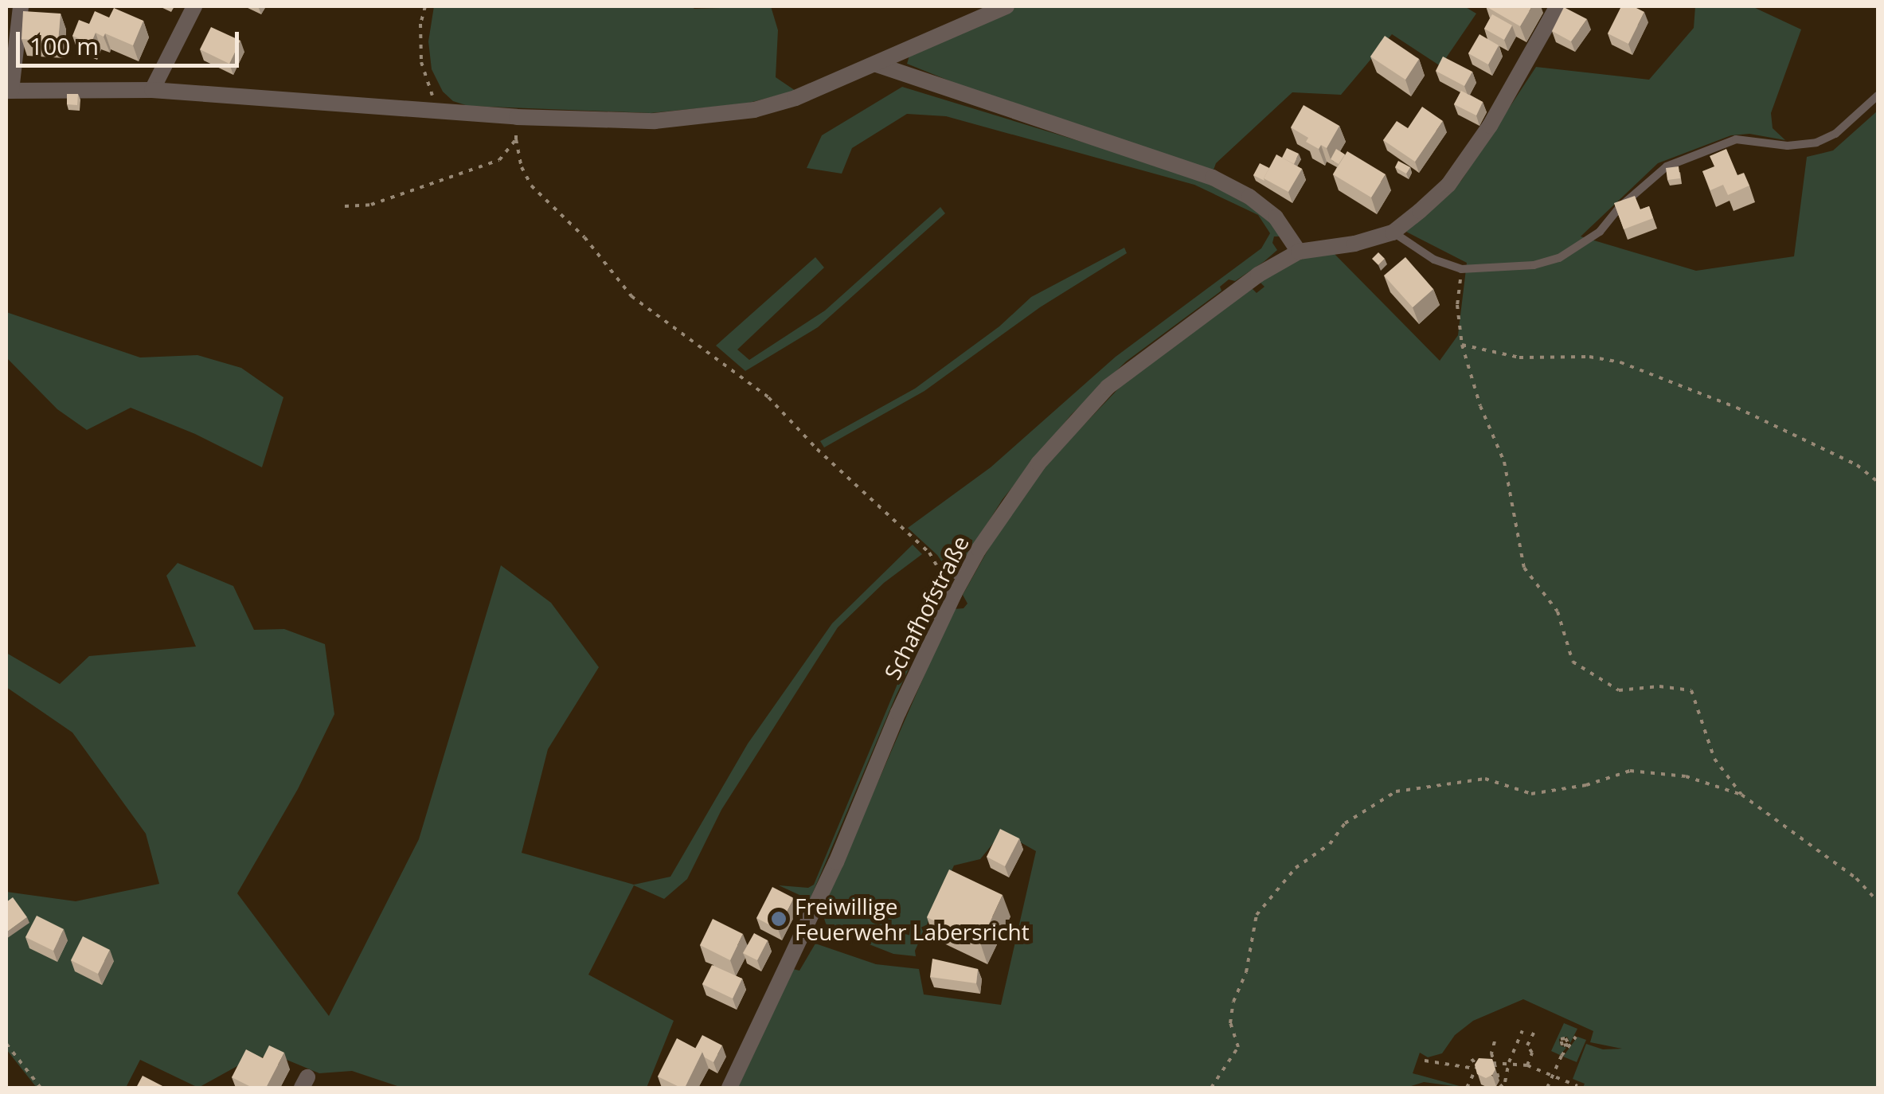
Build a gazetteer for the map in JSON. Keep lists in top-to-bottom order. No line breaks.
{"streets":{"street":["Schafhofstraße"]},"places":["Freiwillige Feuerwehr Labersricht"],"scale_bar":"100 m"}
